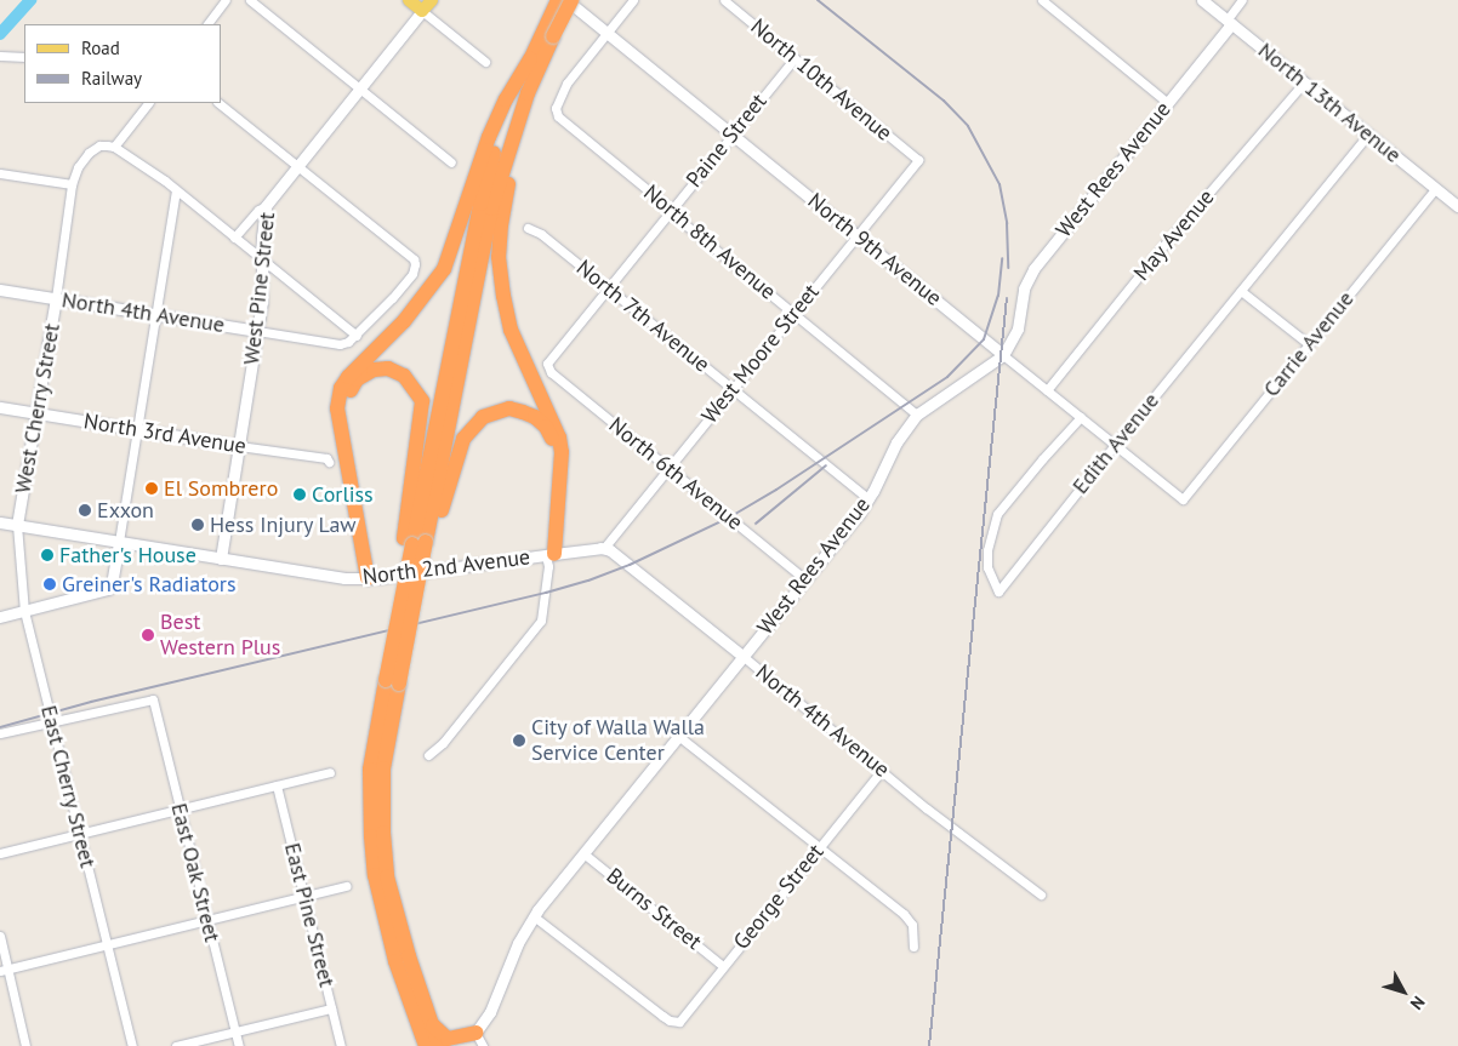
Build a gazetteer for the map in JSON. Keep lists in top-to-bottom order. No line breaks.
{"streets":{"main road":["West Pine Street"],"street":["North 10th Avenue","North 13th Avenue","Paine Street","West Rees Avenue","May Avenue","North 8th Avenue","North 9th Avenue","North 4th Avenue","North 7th Avenue","Carrie Avenue","West Moore Street","West Cherry Street","North 3rd Avenue","Edith Avenue","North 6th Avenue","North 2nd Avenue","East Cherry Street","East Oak Street","George Street","Burns Street","East Pine Street"]},"crossings":[["North 10th Avenue","Paine Street"],["North 10th Avenue","West Moore Street"],["North 13th Avenue","West Rees Avenue"],["North 13th Avenue","May Avenue"],["North 13th Avenue","Carrie Avenue"],["North 13th Avenue","Edith Avenue"],["Paine Street","North 8th Avenue"],["Paine Street","North 9th Avenue"],["Paine Street","North 7th Avenue"],["Paine Street","North 6th Avenue"],["West Rees Avenue","North 8th Avenue"],["West Rees Avenue","North 9th Avenue"],["West Rees Avenue","North 4th Avenue"],["West Rees Avenue","North 7th Avenue"],["West Rees Avenue","North 6th Avenue"],["West Rees Avenue","George Street"],["West Rees Avenue","Burns Street"],["May Avenue","North 9th Avenue"],["North 8th Avenue","North 9th Avenue"],["North 8th Avenue","West Moore Street"],["North 9th Avenue","Carrie Avenue"],["North 9th Avenue","West Moore Street"],["North 9th Avenue","Edith Avenue"],["West Pine Street","North 4th Avenue"],["West Pine Street","North 3rd Avenue"],["West Pine Street","North 2nd Avenue"],["North 4th Avenue","West Moore Street"],["North 4th Avenue","West Cherry Street"],["North 4th Avenue","North 2nd Avenue"],["North 4th Avenue","George Street"],["North 7th Avenue","West Moore Street"],["West Moore Street","North 6th Avenue"],["West Moore Street","North 2nd Avenue"],["West Cherry Street","North 3rd Avenue"],["West Cherry Street","North 2nd Avenue"],["West Cherry Street","East Cherry Street"],["North 2nd Avenue","East Cherry Street"],["East Cherry Street","East Oak Street"],["George Street","Burns Street"]],"places":["El Sombrero","Corliss","Exxon","Hess Injury Law","Father's House","Greiner's Radiators","Best Western Plus","City of Walla Walla Service Center"],"legend":["Road","Railway"],"north":"bottom right"}
